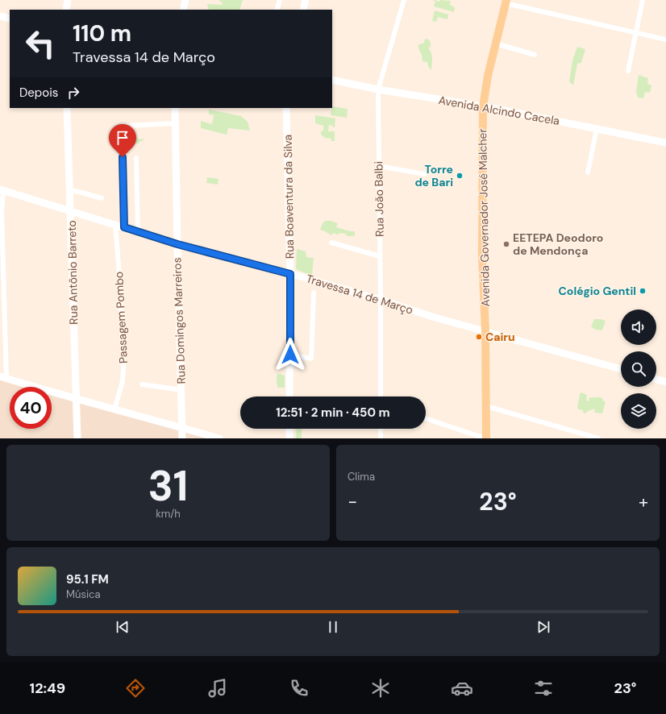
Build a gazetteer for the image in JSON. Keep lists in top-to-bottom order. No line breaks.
{"streets":{"main road":["Avenida Governador José Malcher"],"street":["Avenida Alcindo Cacela","Rua Boaventura da Silva","Rua João Balbi","Rua Antônio Barreto","Travessa 14 de Março","Passagem Pombo","Rua Domingos Marreiros"]},"crossings":[["Avenida Alcindo Cacela","Rua João Balbi"],["Avenida Alcindo Cacela","Avenida Governador José Malcher"],["Rua Boaventura da Silva","Travessa 14 de Março"],["Rua João Balbi","Travessa 14 de Março"],["Avenida Governador José Malcher","Travessa 14 de Março"],["Rua Antônio Barreto","Travessa 14 de Março"],["Travessa 14 de Março","Passagem Pombo"],["Travessa 14 de Março","Rua Domingos Marreiros"]],"places":["Torre de Bari","EETEPA Deodoro de Mendonça","Colégio Gentil","Cairu"],"page":{"turn":["110 m","Travessa 14 de Março"],"then":"Depois","limit":"40","trip":"12:51 · 2 min · 450 m","tile":[["31","km/h"],"Clima"],"heat":["−","23°","+"],"song":["95.1 FM","Música"],"tabs":["12:49","23°"]}}
